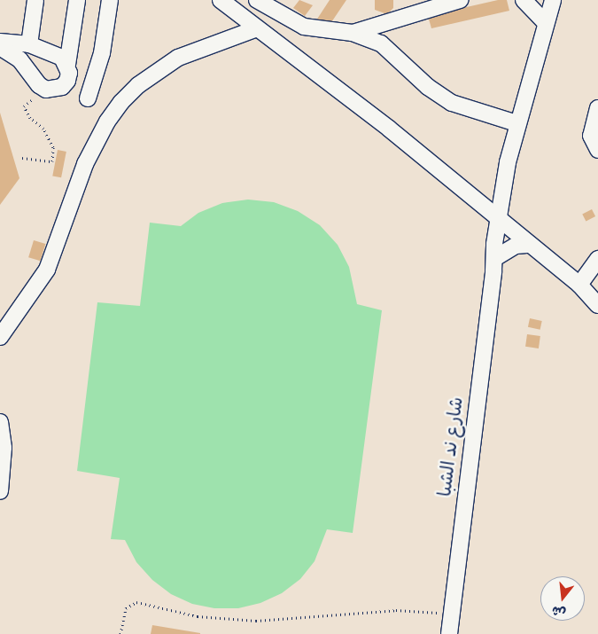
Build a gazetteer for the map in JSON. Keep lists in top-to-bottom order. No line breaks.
{"streets":{"lane":["شارع ند الشبا"]},"north":"bottom"}
